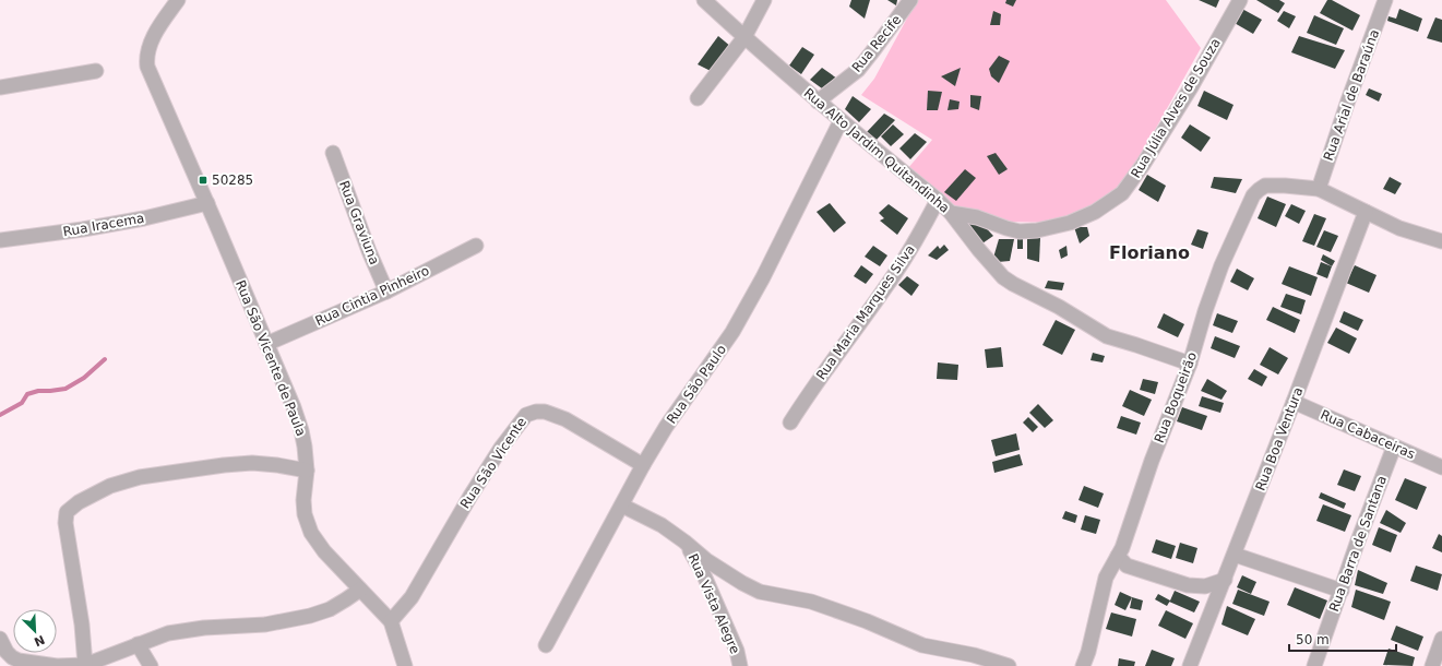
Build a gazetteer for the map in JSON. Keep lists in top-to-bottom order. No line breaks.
{"streets":{"street":["Rua Recife","Rua Arial de Baraúna","Rua Júlia Alves de Souza","Rua Alto Jardim Quitandinha","Rua Graviuna","Rua Iracema","Rua Cintia Pinheiro","Rua Maria Marques Silva","Rua São Vicente de Paula","Rua São Paulo","Rua Boqueirão","Rua Cabaceiras","Rua Boa Ventura","Rua São Vicente","Rua Barra de Santana","Rua Vista Alegre"]},"crossings":[["Rua Recife","Rua Alto Jardim Quitandinha"],["Rua Arial de Baraúna","Rua Boqueirão"],["Rua Júlia Alves de Souza","Rua Alto Jardim Quitandinha"],["Rua Alto Jardim Quitandinha","Rua Maria Marques Silva"],["Rua Alto Jardim Quitandinha","Rua São Paulo"],["Rua Alto Jardim Quitandinha","Rua Boqueirão"],["Rua Graviuna","Rua Cintia Pinheiro"],["Rua Iracema","Rua São Vicente de Paula"],["Rua Cintia Pinheiro","Rua São Vicente de Paula"],["Rua São Vicente de Paula","Rua São Vicente"],["Rua São Paulo","Rua São Vicente"],["Rua Cabaceiras","Rua Boa Ventura"],["Rua Cabaceiras","Rua Barra de Santana"]],"districts":["Floriano"],"places":{"transit":["50285"]},"scale_bar":"50 m","north":"bottom right"}
